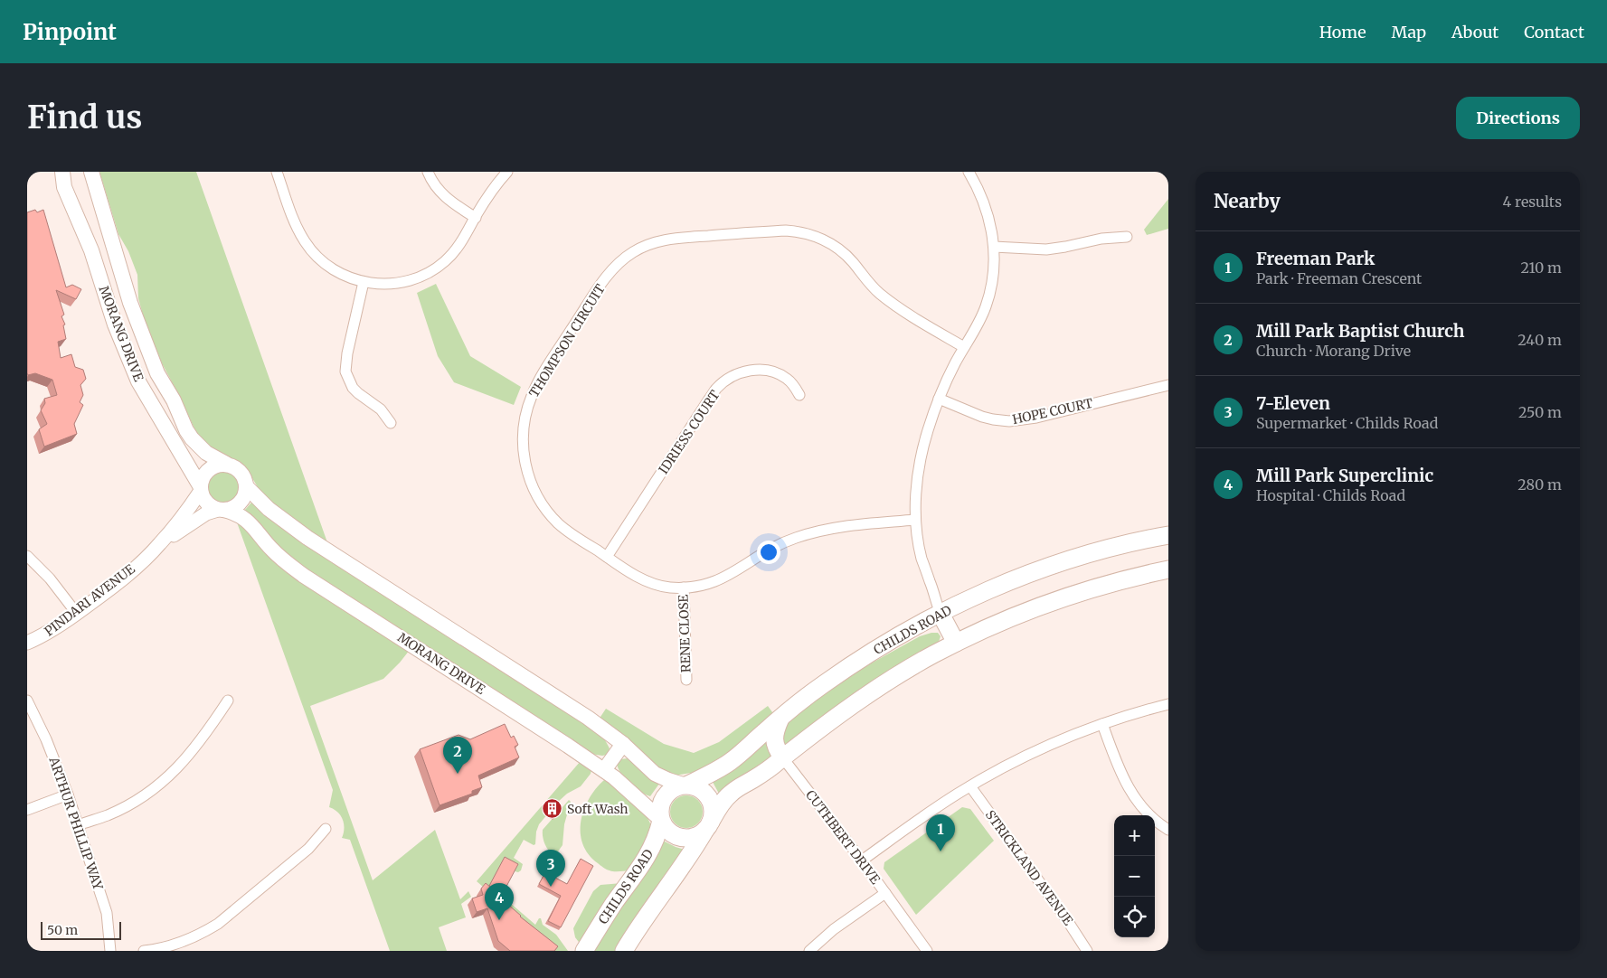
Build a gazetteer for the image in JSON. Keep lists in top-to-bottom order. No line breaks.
{"streets":{"main road":["MORANG DRIVE","CHILDS ROAD","CUTHBERT DRIVE"],"street":["THOMPSON CIRCUIT","HOPE COURT","IDRIESS COURT","PINDARI AVENUE","RENE CLOSE","ARTHUR PHILLIP WAY","STRICKLAND AVENUE"]},"crossings":[["MORANG DRIVE","PINDARI AVENUE"],["MORANG DRIVE","CHILDS ROAD"],["THOMPSON CIRCUIT","IDRIESS COURT"],["THOMPSON CIRCUIT","RENE CLOSE"],["CHILDS ROAD","CUTHBERT DRIVE"]],"places":{"building":["Soft Wash"]},"scale_bar":"50 m","page":{"header":"Pinpoint","nav":["Home","Map","About","Contact"],"buttons":"Directions","title":"Find us","heading":["Nearby","4 results"],"list":[{"mark":"1","name":"Freeman Park","note":"Park · Freeman Crescent","value":"210 m"},{"mark":"2","name":"Mill Park Baptist Church","note":"Church · Morang Drive","value":"240 m"},{"mark":"3","name":"7-Eleven","note":"Supermarket · Childs Road","value":"250 m"},{"mark":"4","name":"Mill Park Superclinic","note":"Hospital · Childs Road","value":"280 m"}],"pins":["2","1","3","4"],"map_buttons":["+","−"],"scale":"50 m"}}
